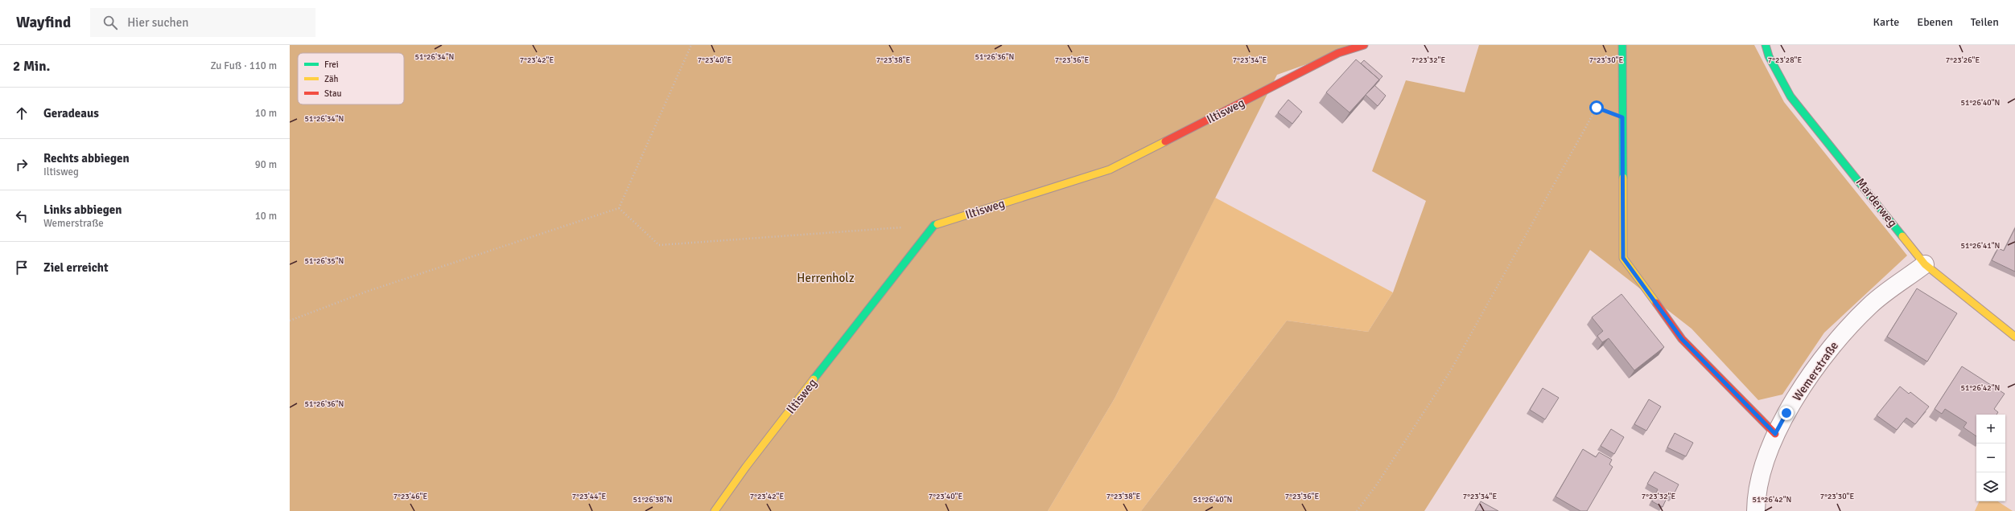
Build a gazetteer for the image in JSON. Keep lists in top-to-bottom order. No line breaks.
{"streets":{"street":["Iltisweg","Marderweg","Wemerstraße"]},"crossings":[["Marderweg","Wemerstraße"]],"parks":["Herrenholz"],"legend":["Frei","Zäh","Stau"],"page":{"header":"Wayfind","search":"Hier suchen","nav":["Karte","Ebenen","Teilen"],"heading":["2 Min.","Zu Fuß · 110 m"],"list":[["Geradeaus","10 m"],["Rechts abbiegen","Iltisweg","90 m"],["Links abbiegen","Wemerstraße","10 m"],"Ziel erreicht"],"map_buttons":["+","−"]},"coordinates":["51°26'36\"N","51°26'34\"N","7°23'26\"E","7°23'42\"E","7°23'40\"E","7°23'38\"E","7°23'36\"E","7°23'34\"E","7°23'32\"E","7°23'30\"E","7°23'28\"E","51°26'40\"N","51°26'41\"N","51°26'35\"N","51°26'42\"N","7°23'46\"E","7°23'44\"E","51°26'38\"N"]}
